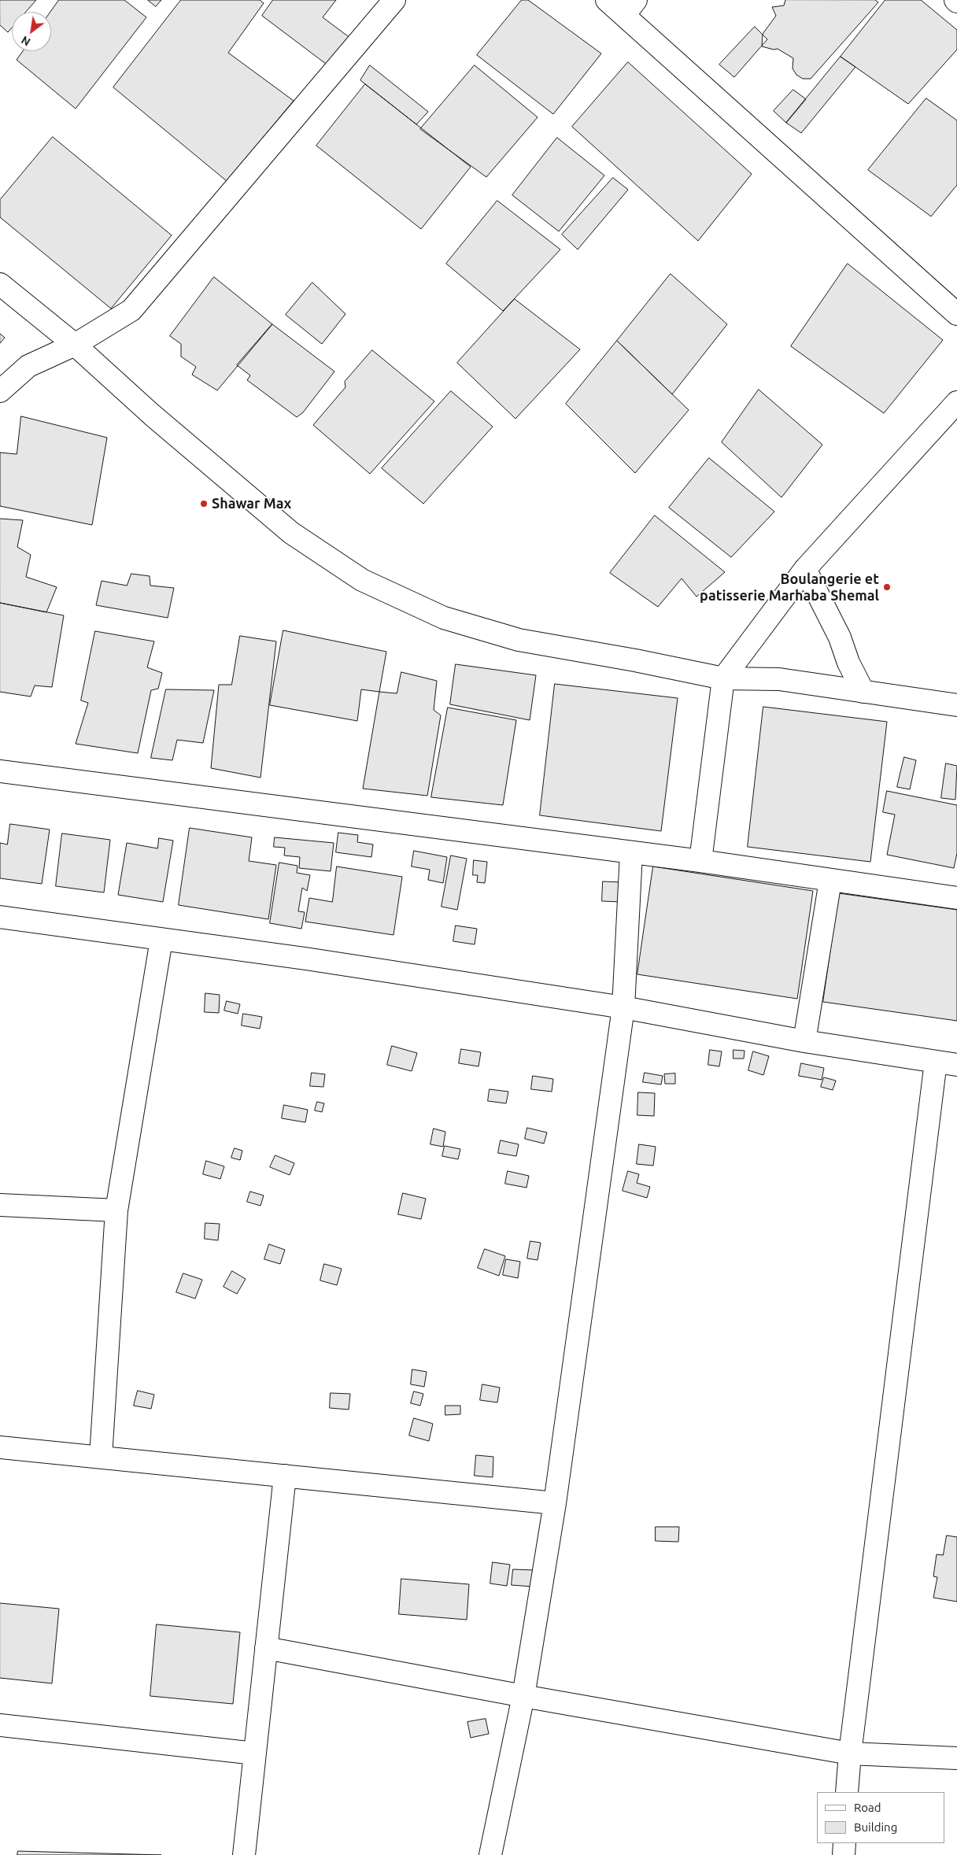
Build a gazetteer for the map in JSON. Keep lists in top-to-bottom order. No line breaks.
{"places":["Shawar Max","Boulangerie et patisserie Marhaba Shemal"],"legend":["Road","Building"],"north":"bottom left"}
